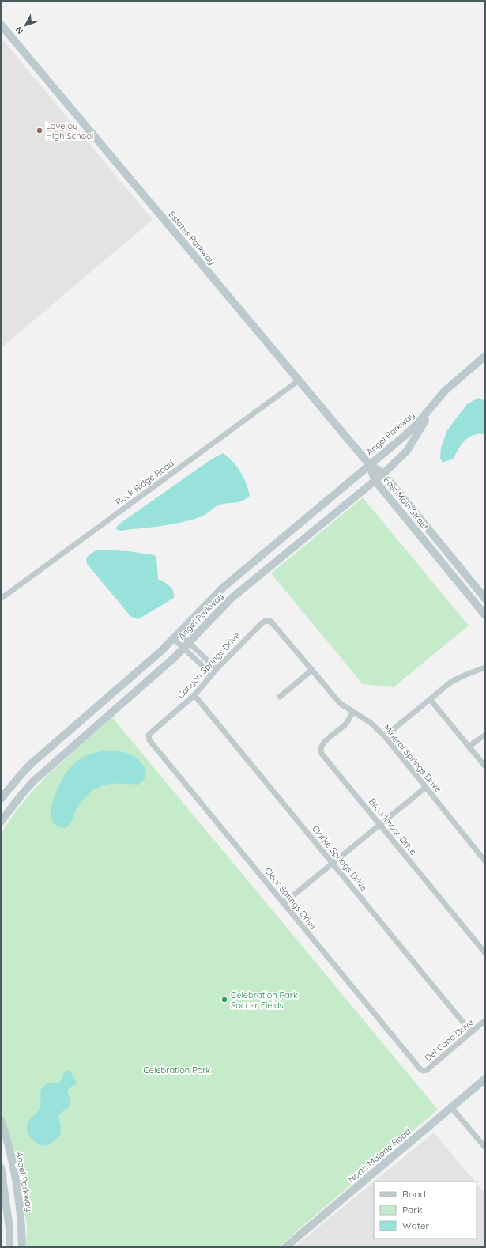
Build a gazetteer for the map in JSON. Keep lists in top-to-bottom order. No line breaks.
{"streets":{"main road":["Estates Parkway","Angel Parkway","East Main Street","North Malone Road"],"street":["Rock Ridge Road","Canyon Springs Drive","Mineral Springs Drive","Broadmoor Drive","Clarke Springs Drive","Clear Springs Drive","Del Cano Drive"]},"crossings":[["Estates Parkway","Angel Parkway"],["Estates Parkway","Rock Ridge Road"],["Estates Parkway","East Main Street"],["Angel Parkway","East Main Street"],["Canyon Springs Drive","Mineral Springs Drive"],["Canyon Springs Drive","Clarke Springs Drive"],["Canyon Springs Drive","Clear Springs Drive"],["Mineral Springs Drive","Broadmoor Drive"],["Clarke Springs Drive","Del Cano Drive"],["Clear Springs Drive","Del Cano Drive"]],"parks":["Celebration Park"],"places":["Lovejoy High School","Celebration Park Soccer Fields"],"legend":["Road","Park","Water"],"north":"bottom left"}
